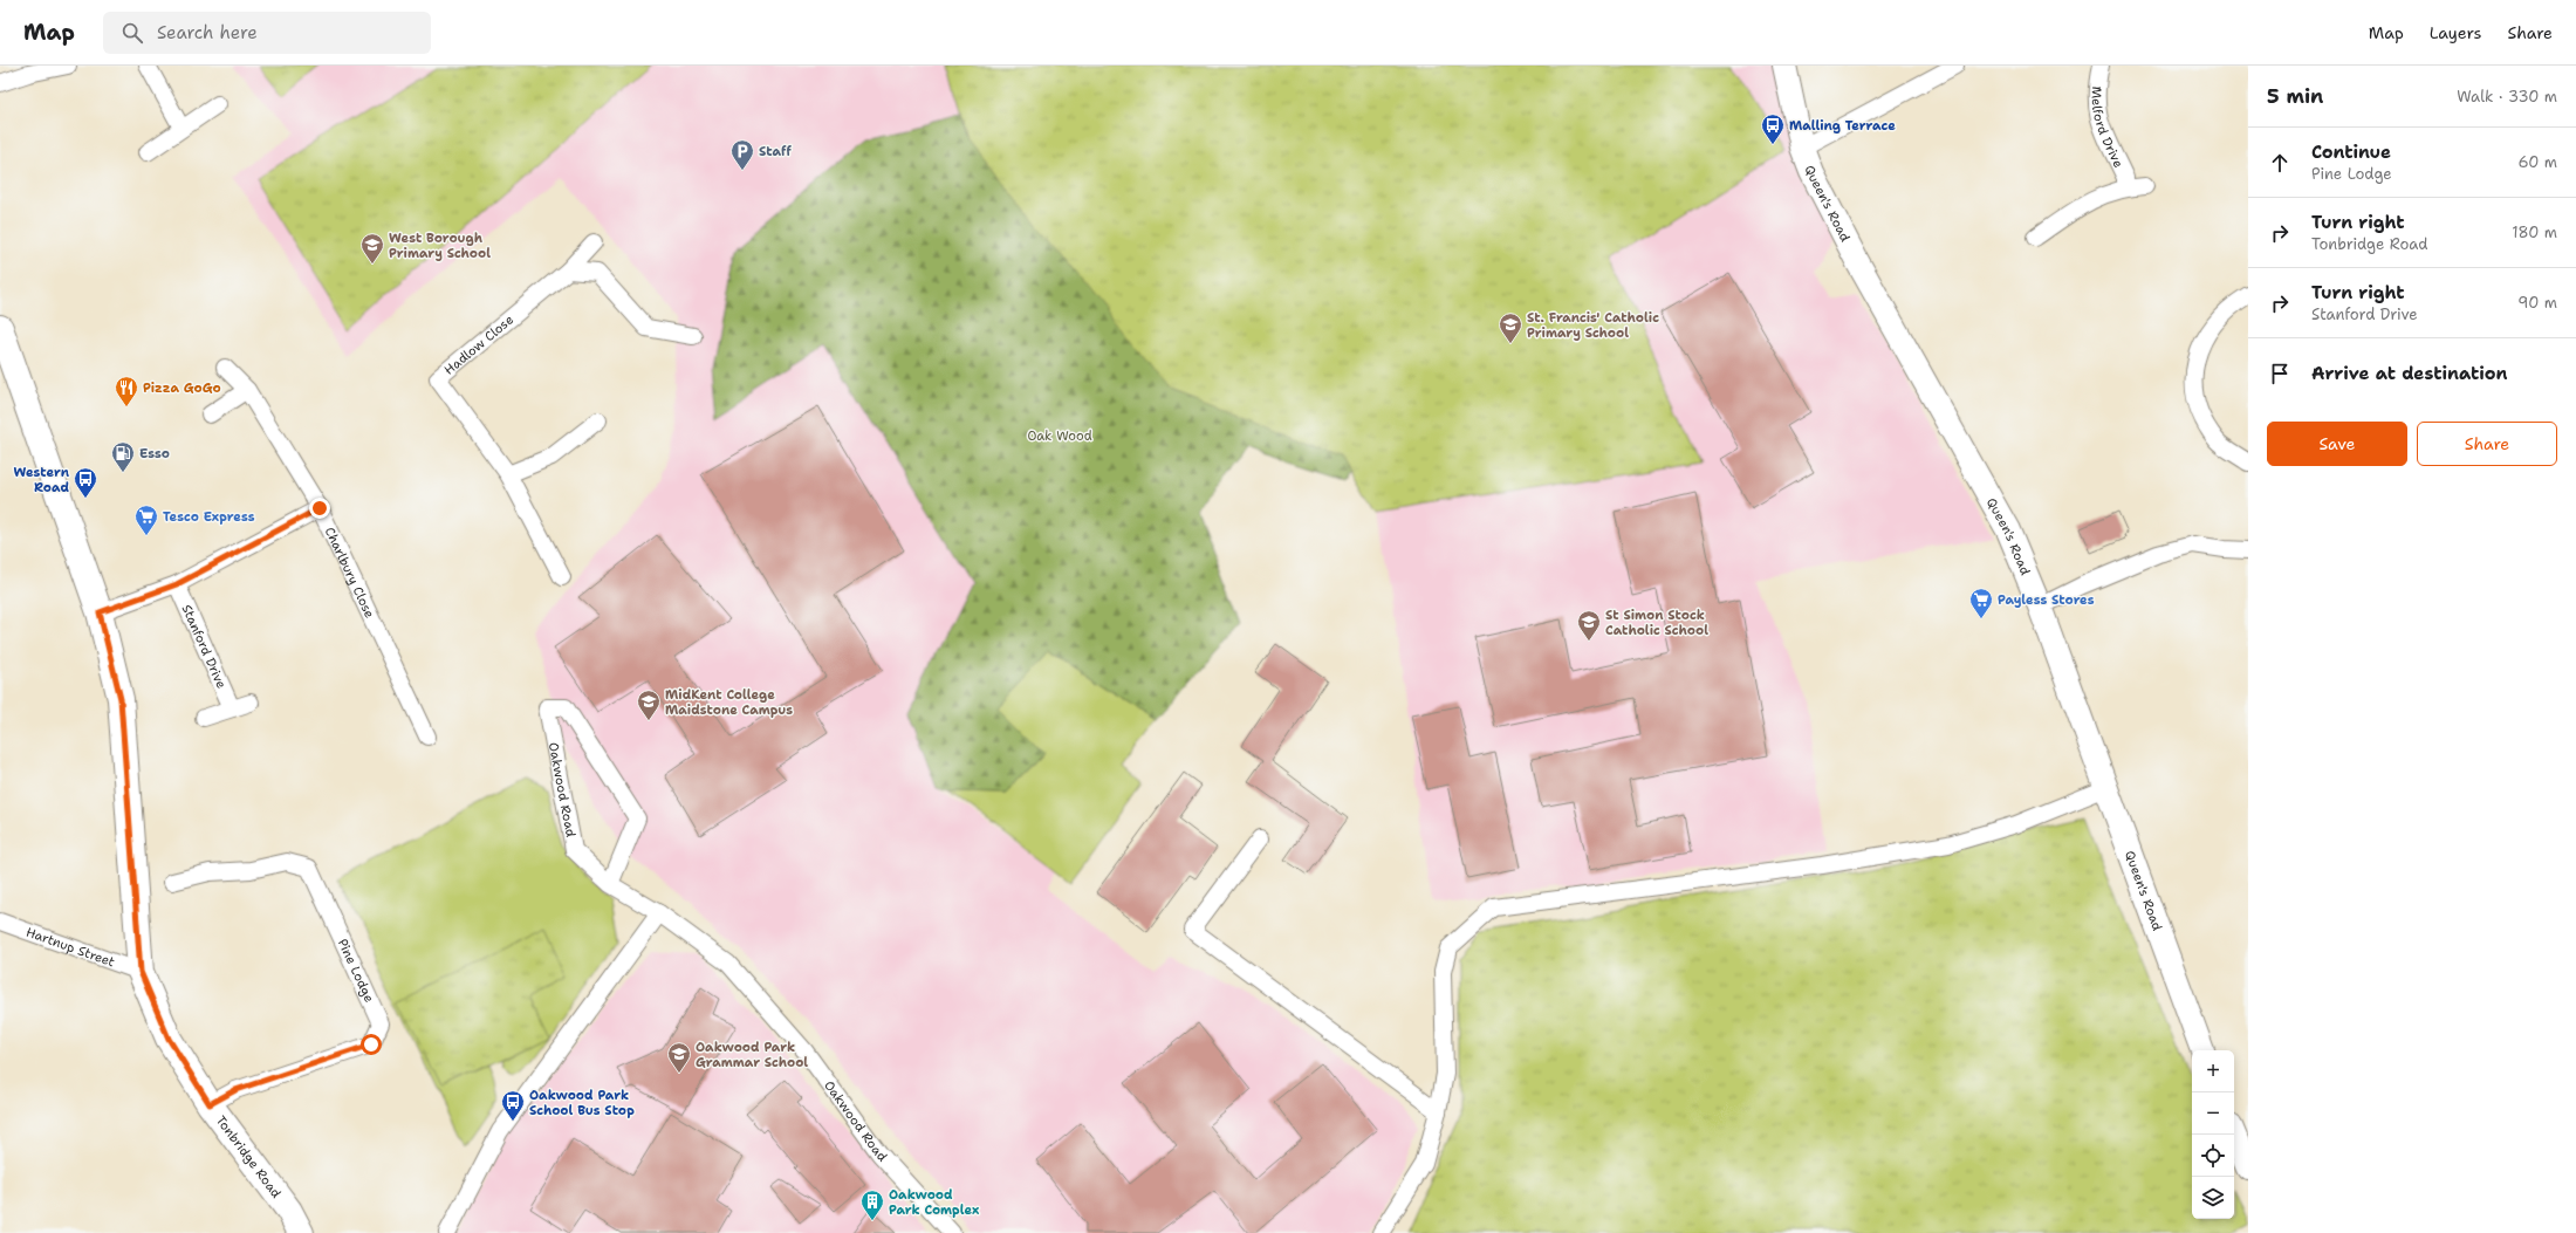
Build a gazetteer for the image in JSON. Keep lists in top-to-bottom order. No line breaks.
{"streets":{"main road":["Tonbridge Road"],"street":["Melford Drive","Queen's Road","Hadlow Close","Charlbury Close","Stanford Drive","Oakwood Road","Hartnup Street","Pine Lodge"]},"crossings":[["Hartnup Street","Tonbridge Road"],["Pine Lodge","Tonbridge Road"]],"parks":["Oak Wood"],"places":{"bus stop":["Malling Terrace","Western Road","Oakwood Park School Bus Stop"],"parking":["Staff"],"school or university":["West Borough Primary School","St. Francis' Catholic Primary School","St Simon Stock Catholic School","MidKent College Maidstone Campus","Oakwood Park Grammar School"],"restaurant":["Pizza GoGo"],"fuel station":["Esso"],"supermarket":["Tesco Express","Payless Stores"],"building":["Oakwood Park Complex"]},"page":{"header":"Map","search":"Search here","nav":["Map","Layers","Share"],"heading":["5 min","Walk · 330 m"],"list":[["Continue","Pine Lodge","60 m"],["Turn right","Tonbridge Road","180 m"],["Turn right","Stanford Drive","90 m"],"Arrive at destination"],"buttons":["Save","Share"],"map_buttons":["+","−"]}}
